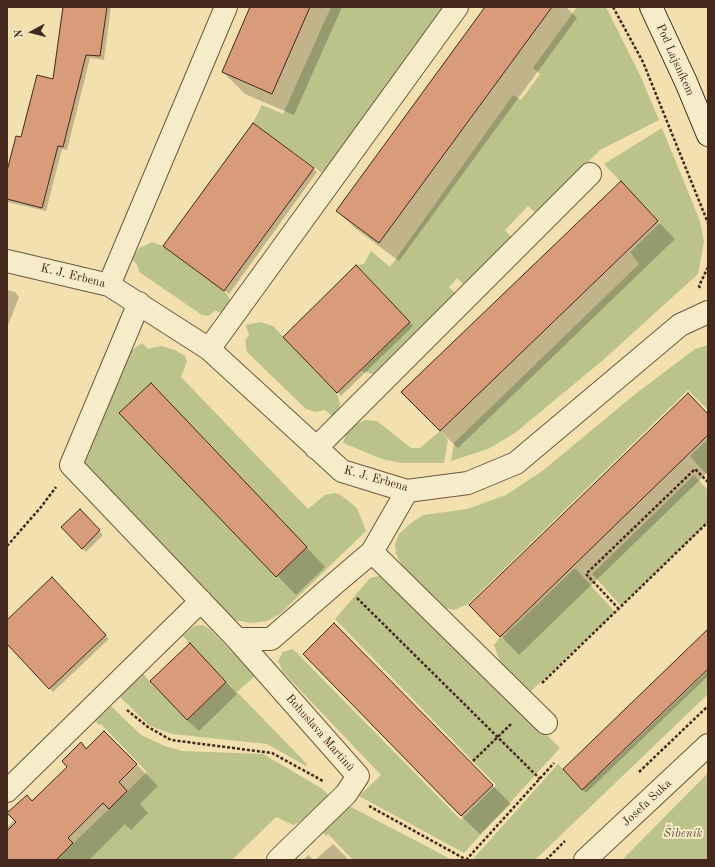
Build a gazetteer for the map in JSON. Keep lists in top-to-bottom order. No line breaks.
{"streets":{"street":["Pod Lajsníkem","K. J. Erbena","Bohuslava Martinů","Josefa Suka"]},"parks":["Šibeník"],"north":"left"}
